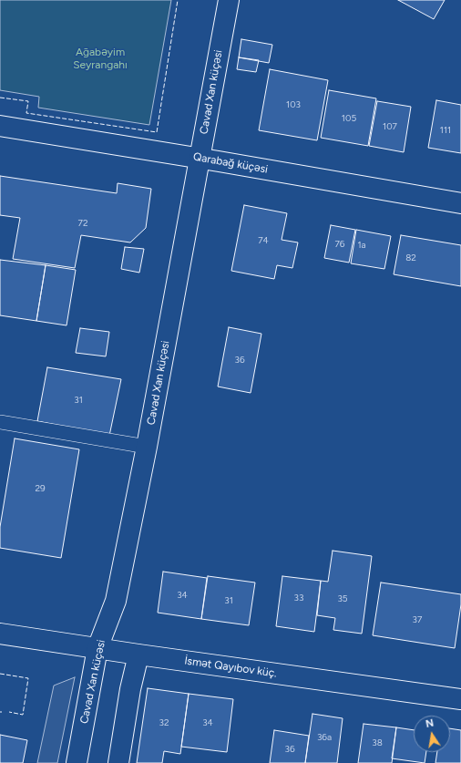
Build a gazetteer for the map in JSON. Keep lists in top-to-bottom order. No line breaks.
{"streets":{"street":["Cavad Xan küçəsi","Qarabağ küçəsi","İsmət Qayıbov küç."]},"crossings":[["Cavad Xan küçəsi","Qarabağ küçəsi"],["Cavad Xan küçəsi","İsmət Qayıbov küç."]],"parks":["Ağabəyim Seyrangahı"],"house_numbers":["103","105","107","111","72","74","76","1a","82","36","31","29","34","33","35","31","37","32","34","36a","38","36"],"north":"top"}
